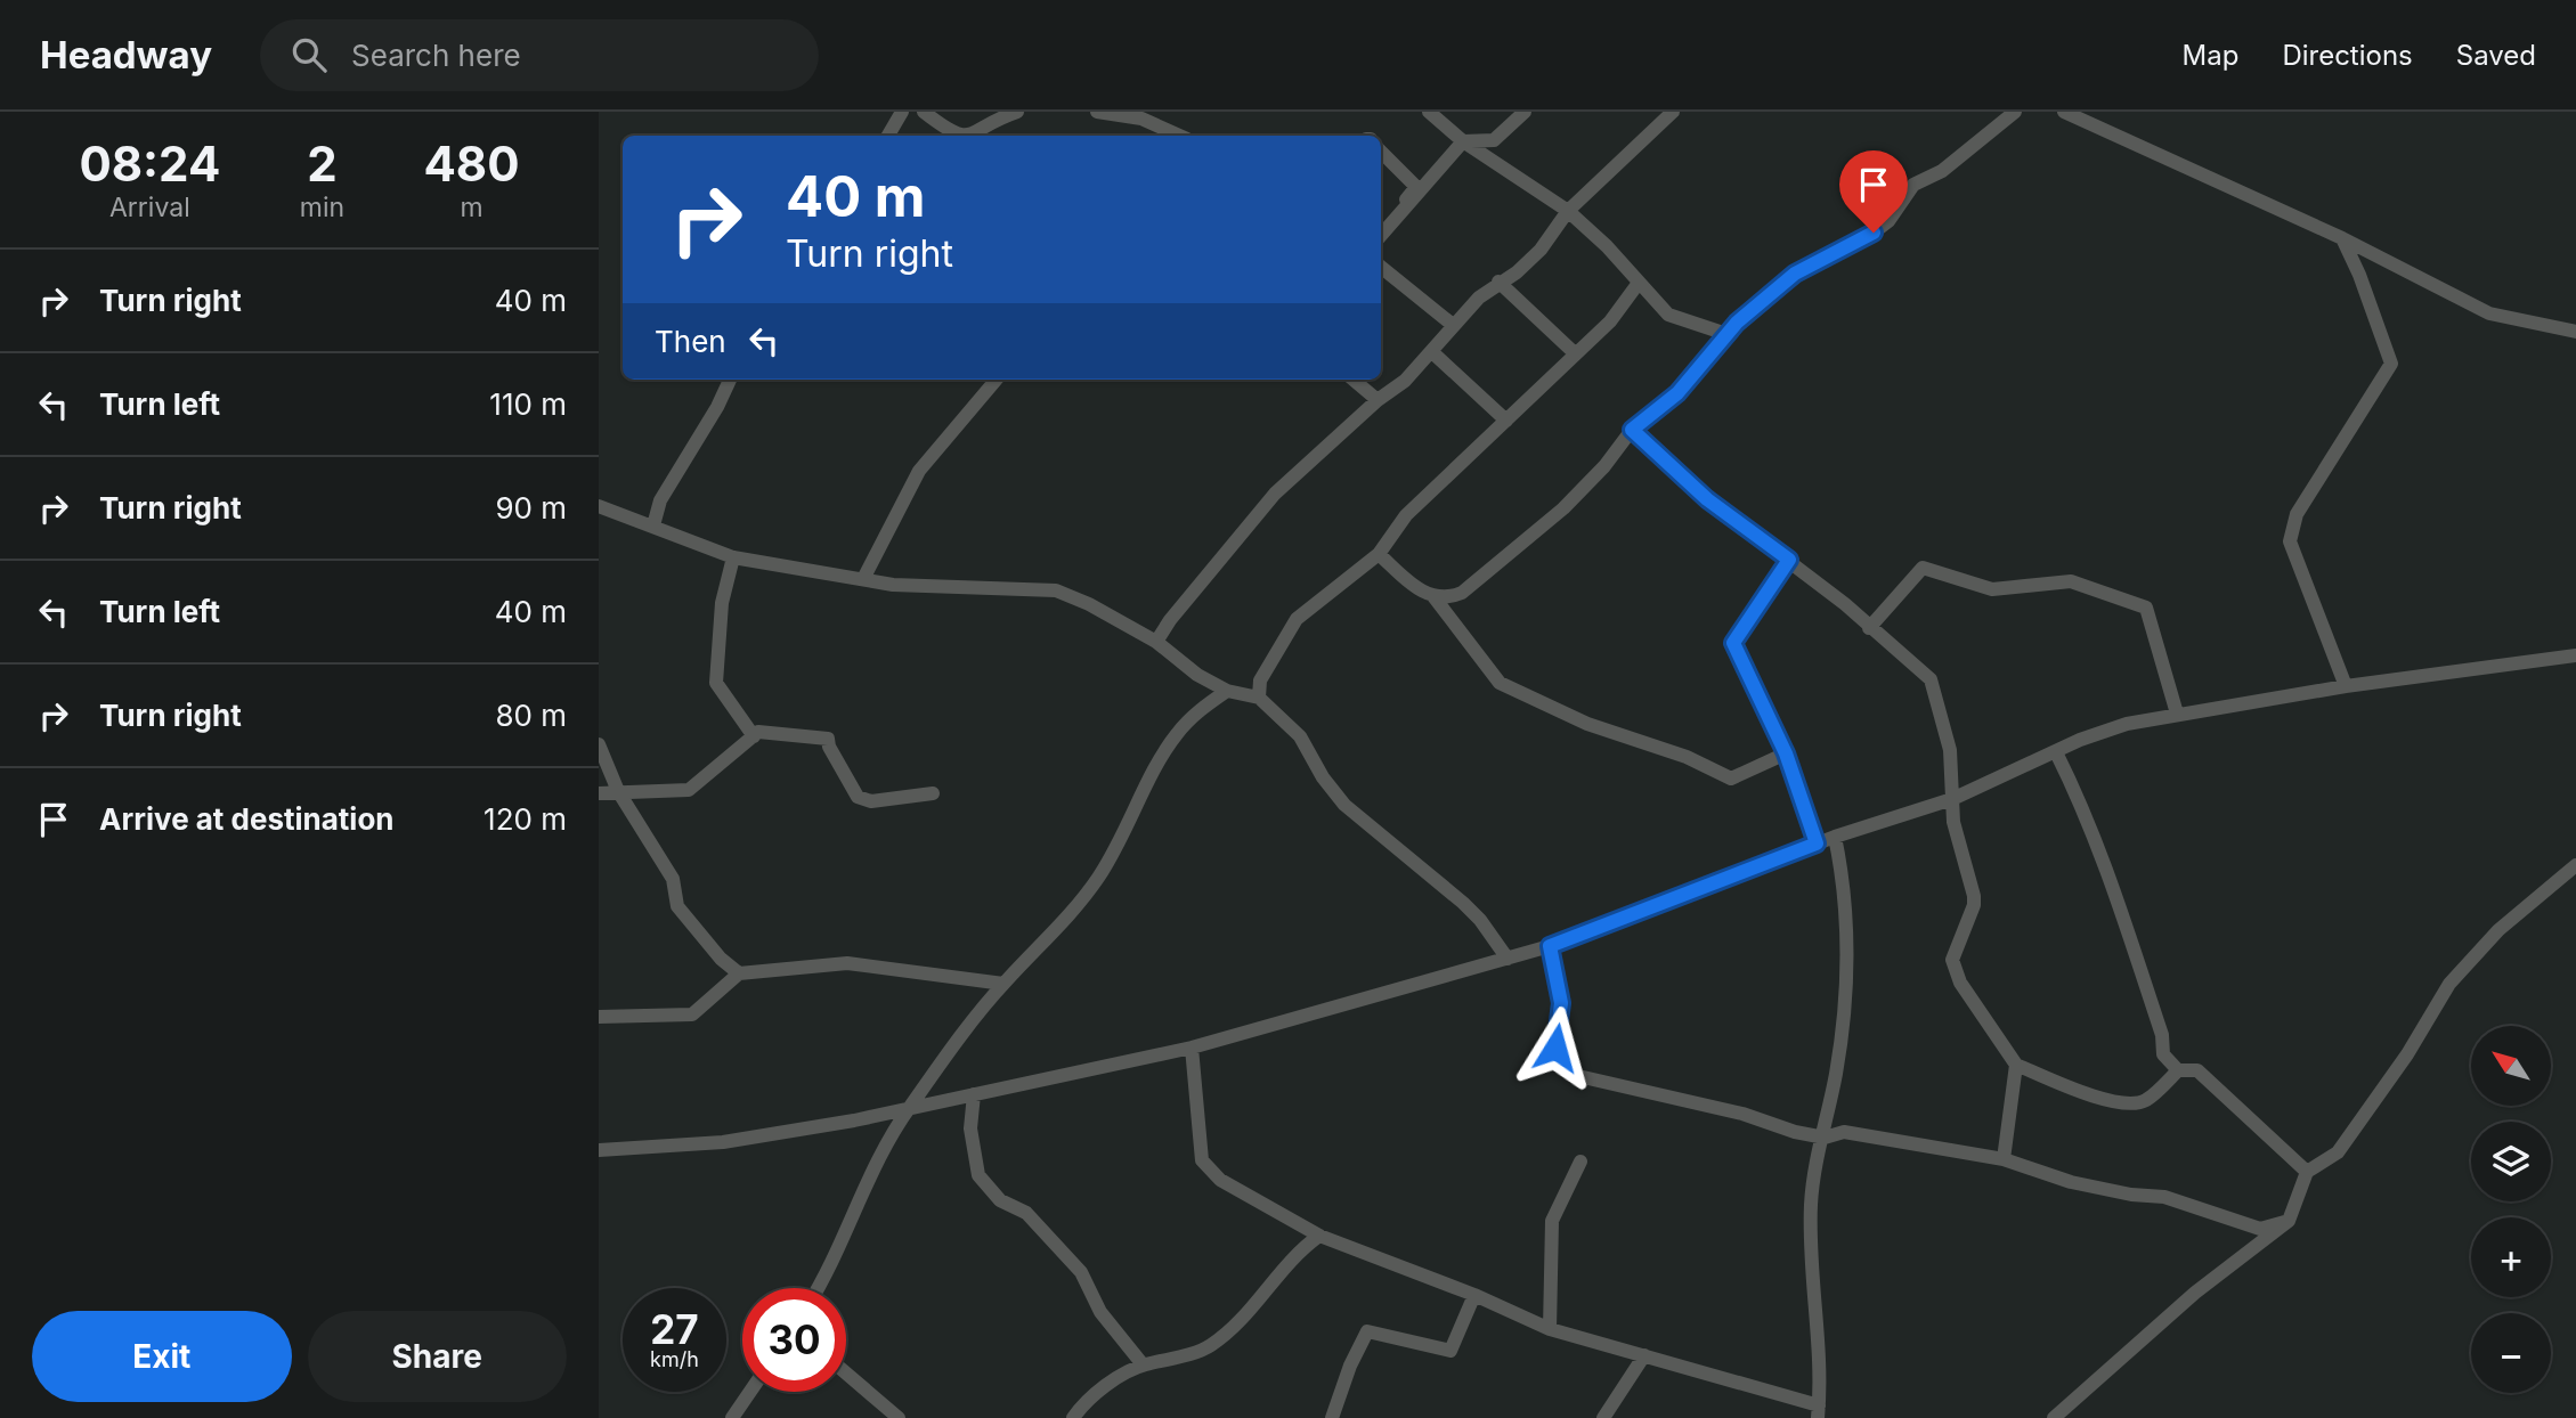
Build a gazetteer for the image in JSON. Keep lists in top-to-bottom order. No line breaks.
{"north":"top left","page":{"header":"Headway","search":"Search here","nav":["Map","Directions","Saved"],"eta":["08:24","Arrival","2","min","480","m"],"turn":["40 m","Turn right"],"list":[{"name":"Turn right","value":"40 m"},{"name":"Turn left","value":"110 m"},{"name":"Turn right","value":"90 m"},{"name":"Turn left","value":"40 m"},{"name":"Turn right","value":"80 m"},{"name":"Arrive at destination","value":"120 m"}],"then":"Then","map_buttons":["+","−"],"speed":"27 km/h","limit":"30","buttons":["Exit","Share"]}}
